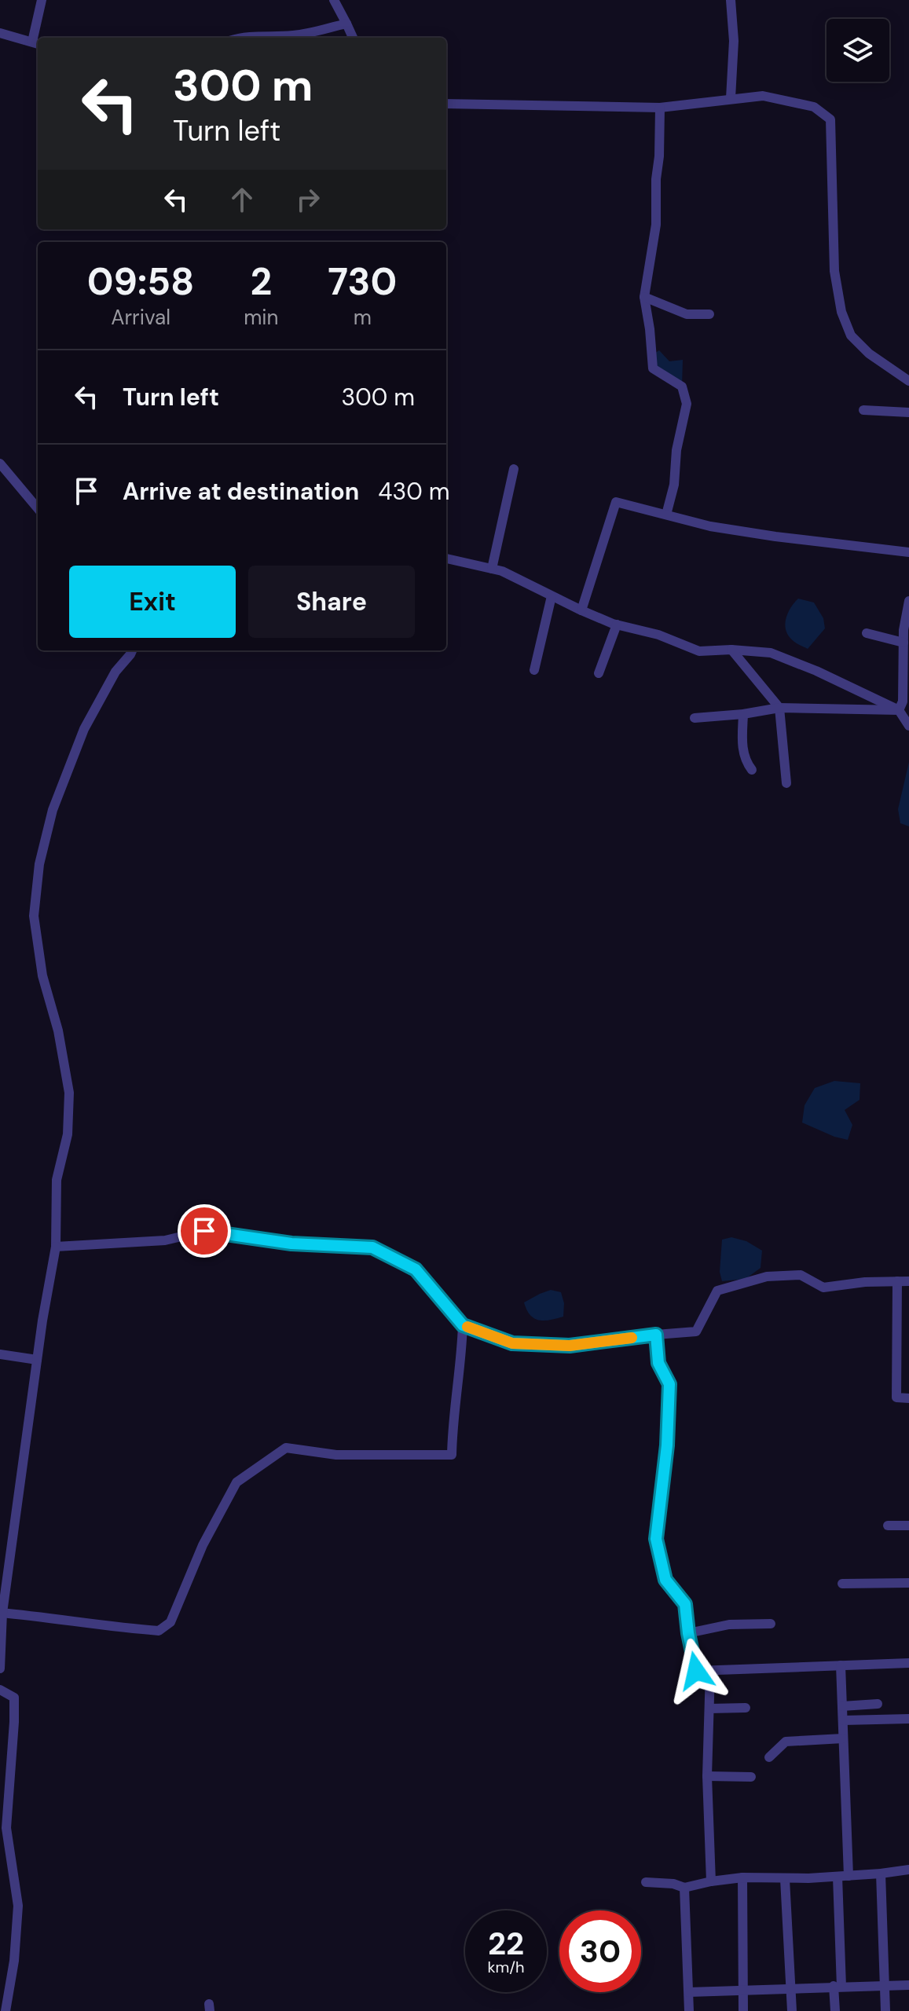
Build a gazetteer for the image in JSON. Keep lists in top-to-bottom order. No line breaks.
{"page":{"turn":["300 m","Turn left"],"eta":["09:58","Arrival","2","min","730","m"],"list":[{"name":"Turn left","value":"300 m"},{"name":"Arrive at destination","value":"430 m"}],"buttons":["Exit","Share"],"speed":"22 km/h","limit":"30"}}
